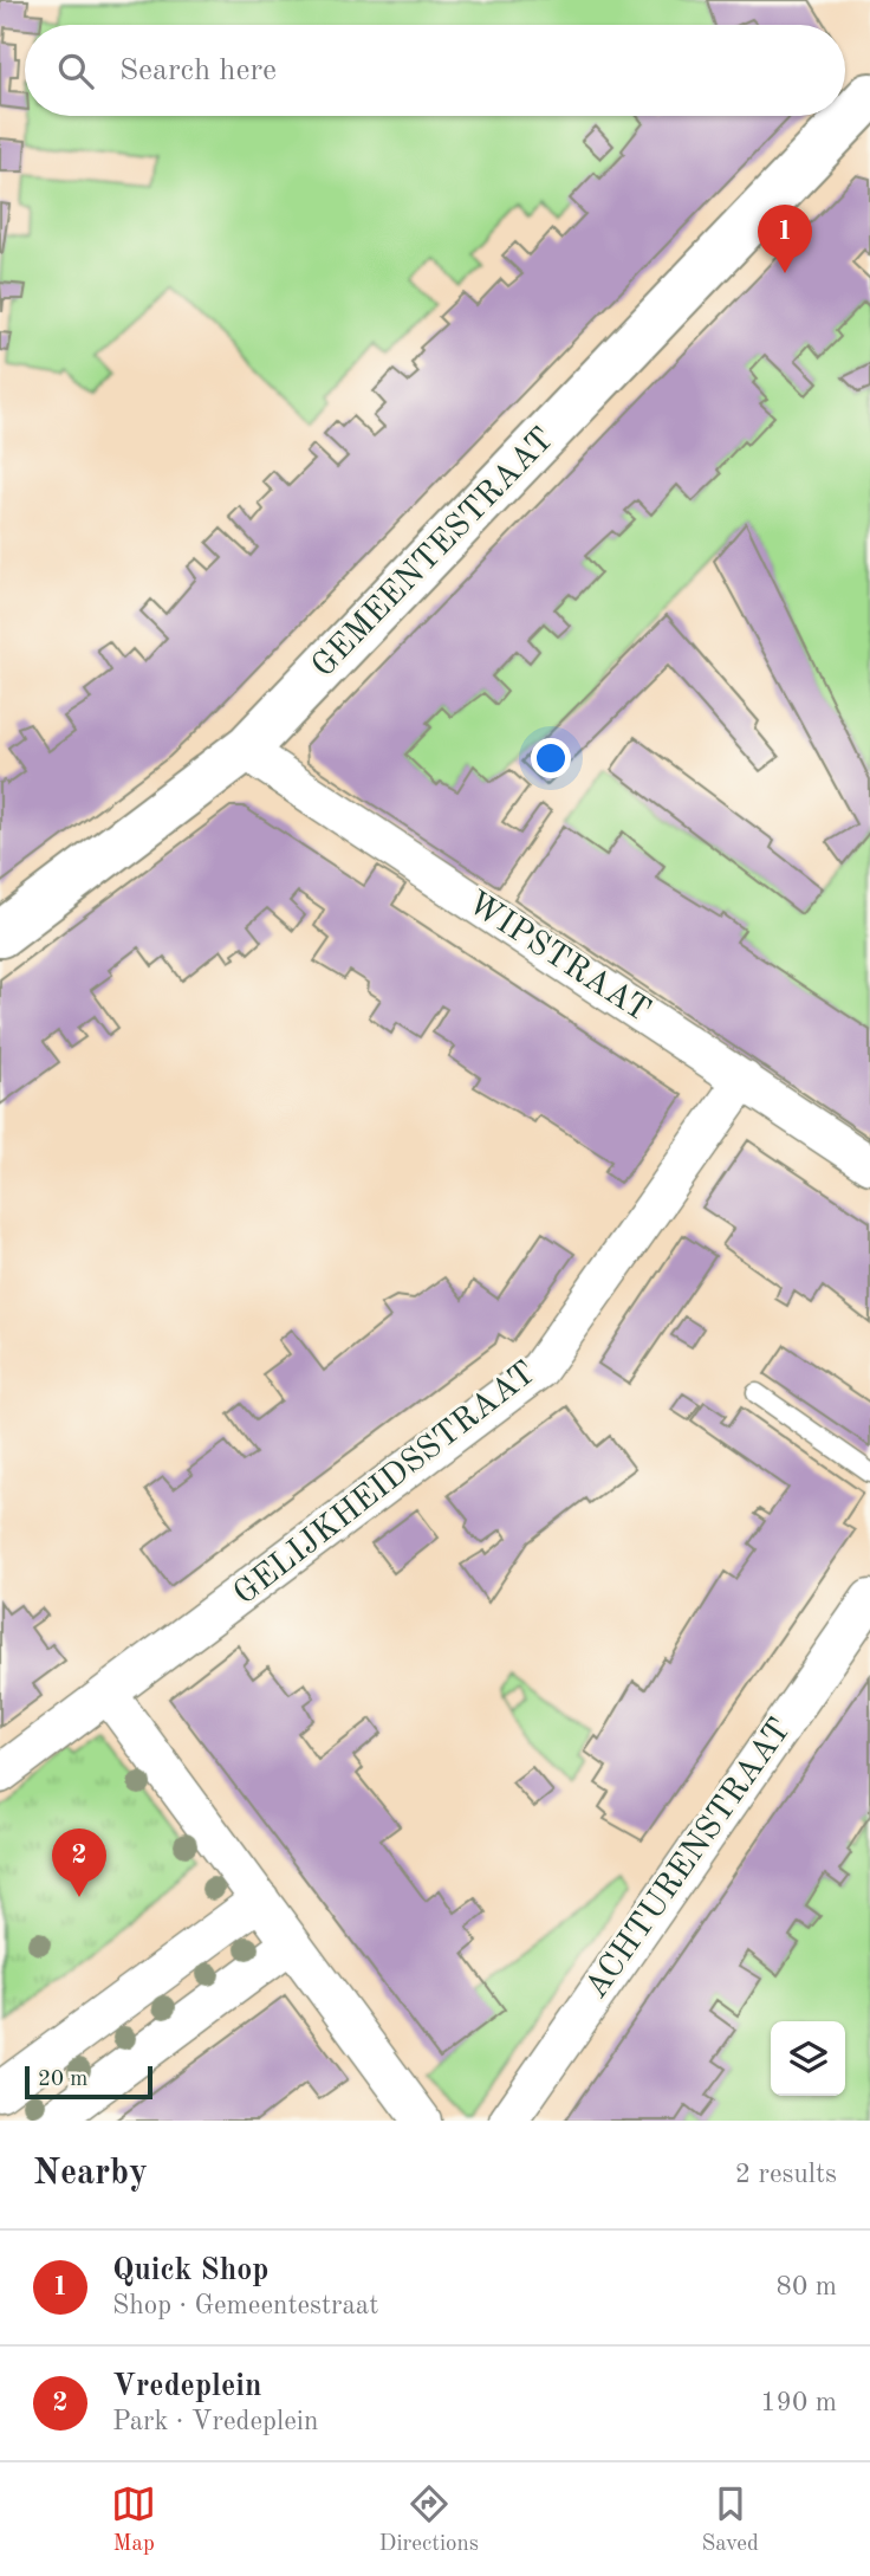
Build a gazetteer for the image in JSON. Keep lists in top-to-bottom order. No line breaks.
{"streets":{"street":["GEMEENTESTRAAT","WIPSTRAAT","GELIJKHEIDSSTRAAT","ACHTURENSTRAAT"]},"crossings":[["GEMEENTESTRAAT","WIPSTRAAT"],["WIPSTRAAT","GELIJKHEIDSSTRAAT"]],"scale_bar":"20 m","page":{"search":"Search here","pins":["1","2"],"scale":"20 m","heading":["Nearby","2 results"],"list":[{"mark":"1","name":"Quick Shop","note":"Shop · Gemeentestraat","value":"80 m"},{"mark":"2","name":"Vredeplein","note":"Park · Vredeplein","value":"190 m"}],"nav":["Map","Directions","Saved"]}}
